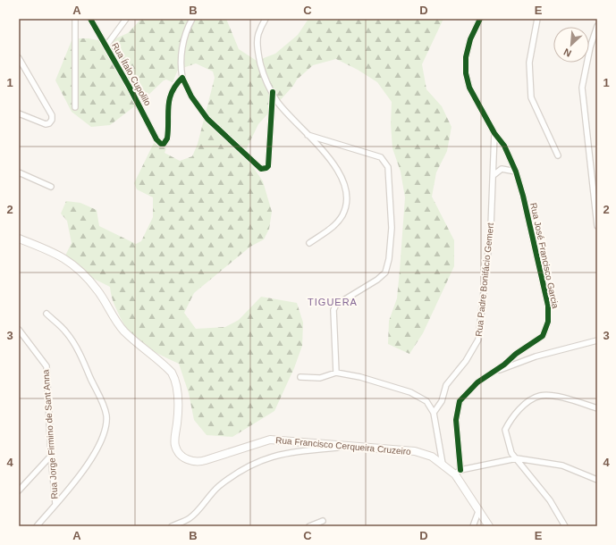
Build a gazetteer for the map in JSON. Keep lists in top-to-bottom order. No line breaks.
{"streets":{"main road":["Rua Francisco Cerqueira Cruzeiro"],"street":["Rua Ítalo Cupolilo","Rua José Francisco Garcia","Rua Padre Bonifácio Gemert","Rua Jorge Firmino de Sant Anna"]},"crossings":[["Rua José Francisco Garcia","Rua Padre Bonifácio Gemert"],["Rua José Francisco Garcia","Rua Francisco Cerqueira Cruzeiro"]],"districts":["TIGUERA"],"north":"bottom left","grid":{"columns":["A","B","C","D","E"],"rows":["1","2","3","4"]}}
